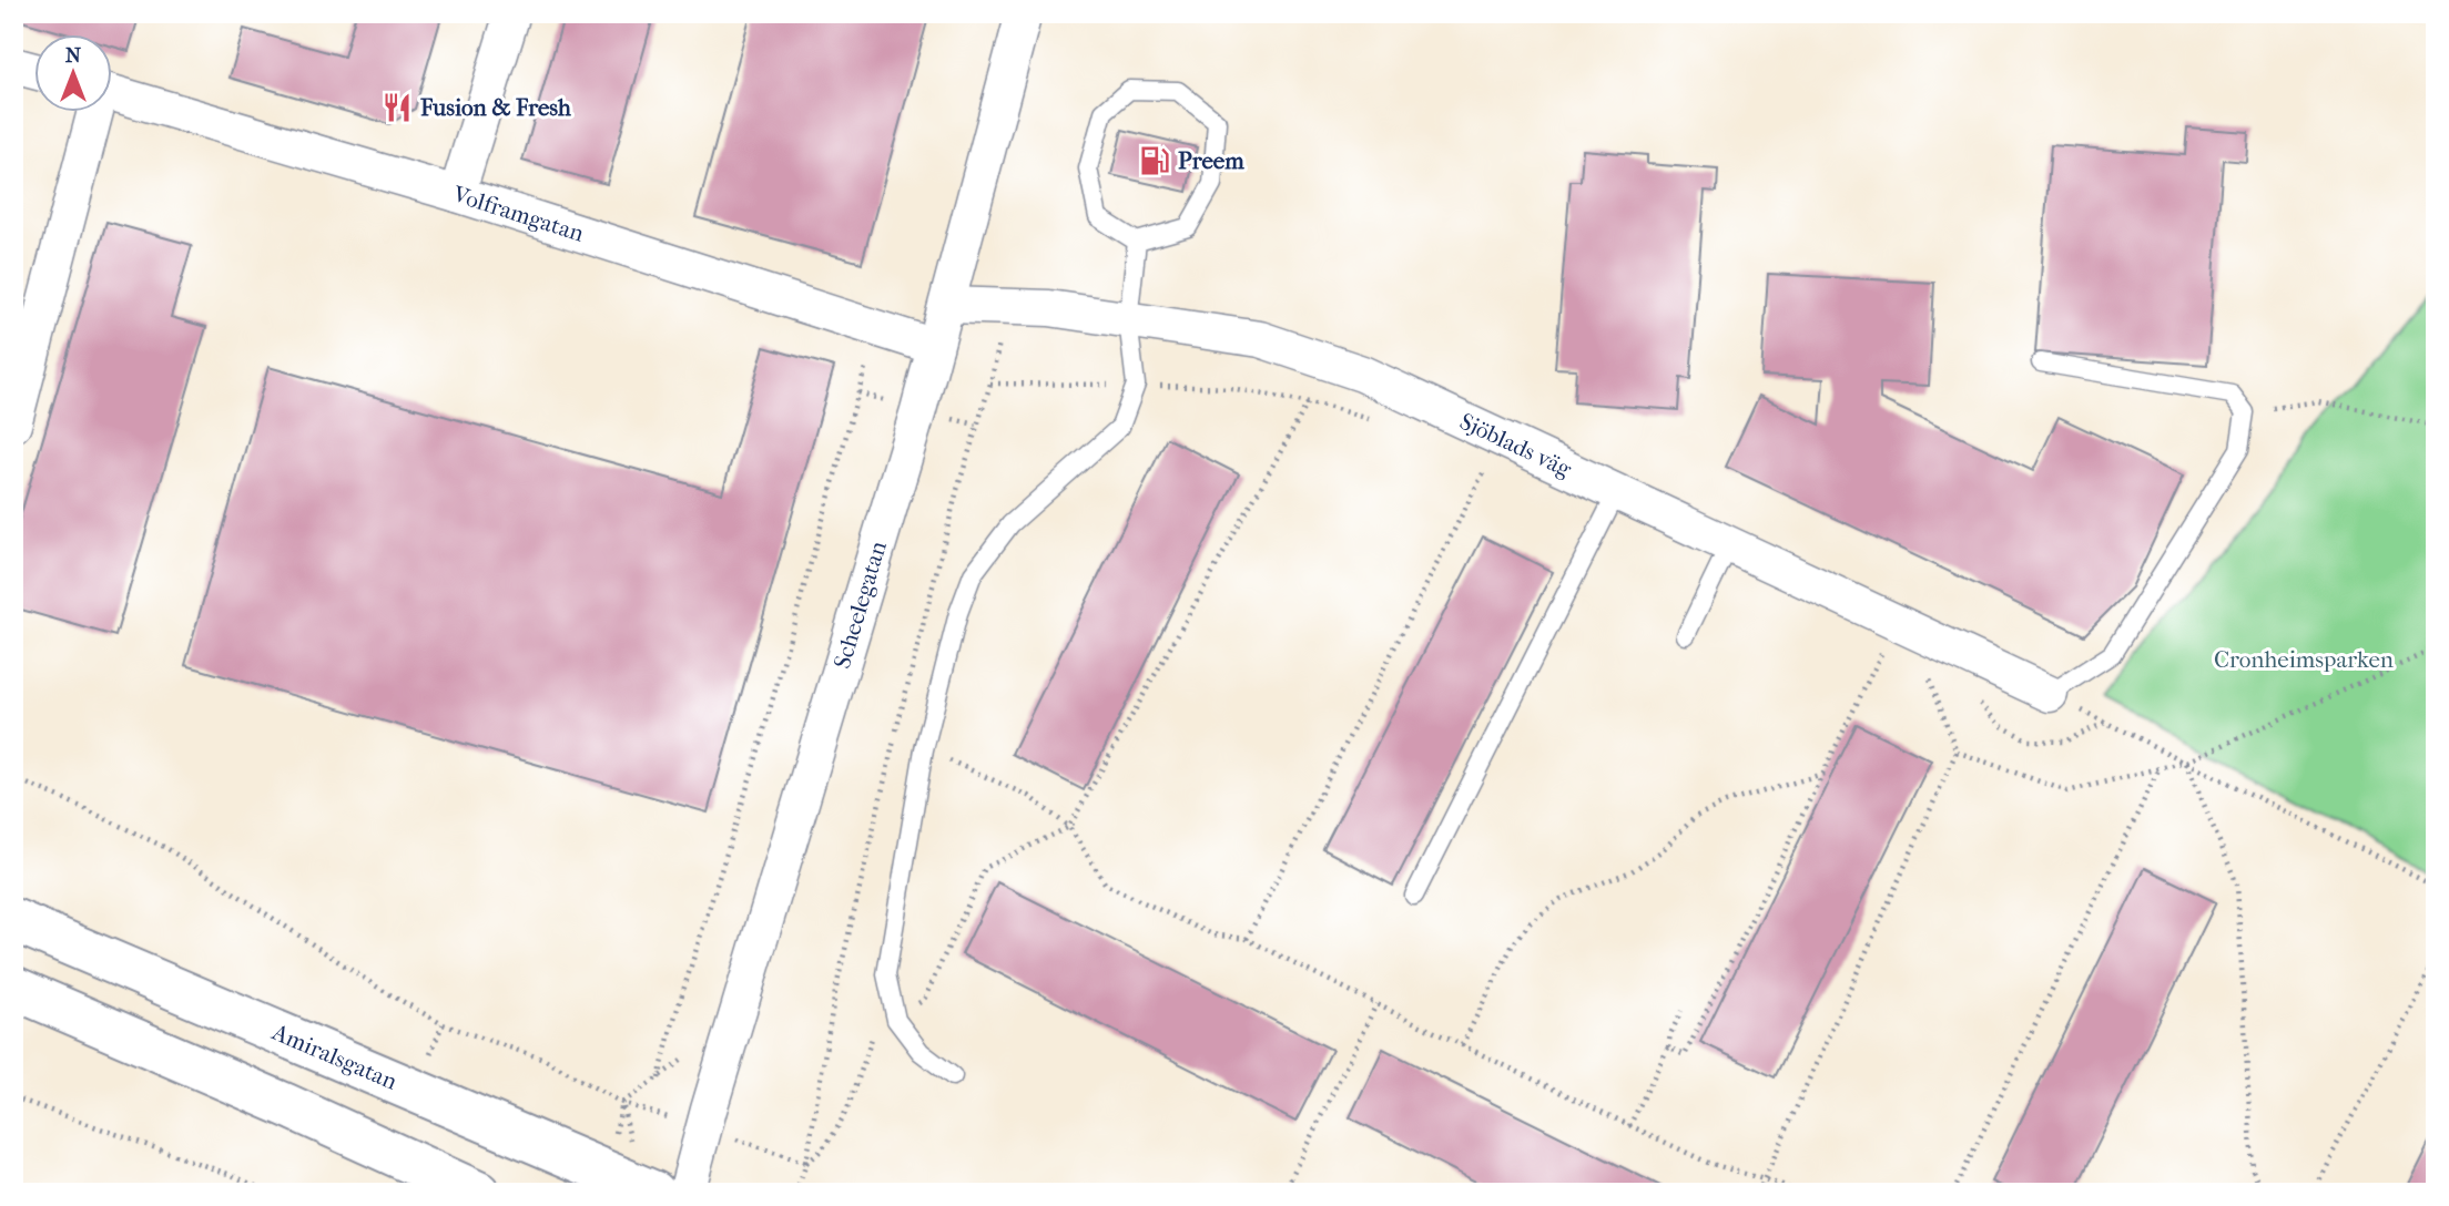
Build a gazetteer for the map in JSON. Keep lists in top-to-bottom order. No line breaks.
{"streets":{"main road":["Amiralsgatan"],"street":["Volframgatan","Sjöblads väg","Scheelegatan"]},"crossings":[["Volframgatan","Scheelegatan"],["Sjöblads väg","Scheelegatan"]],"parks":["Cronheimsparken"],"places":{"restaurant":["Fusion & Fresh"],"fuel station":["Preem"]},"north":"top"}
